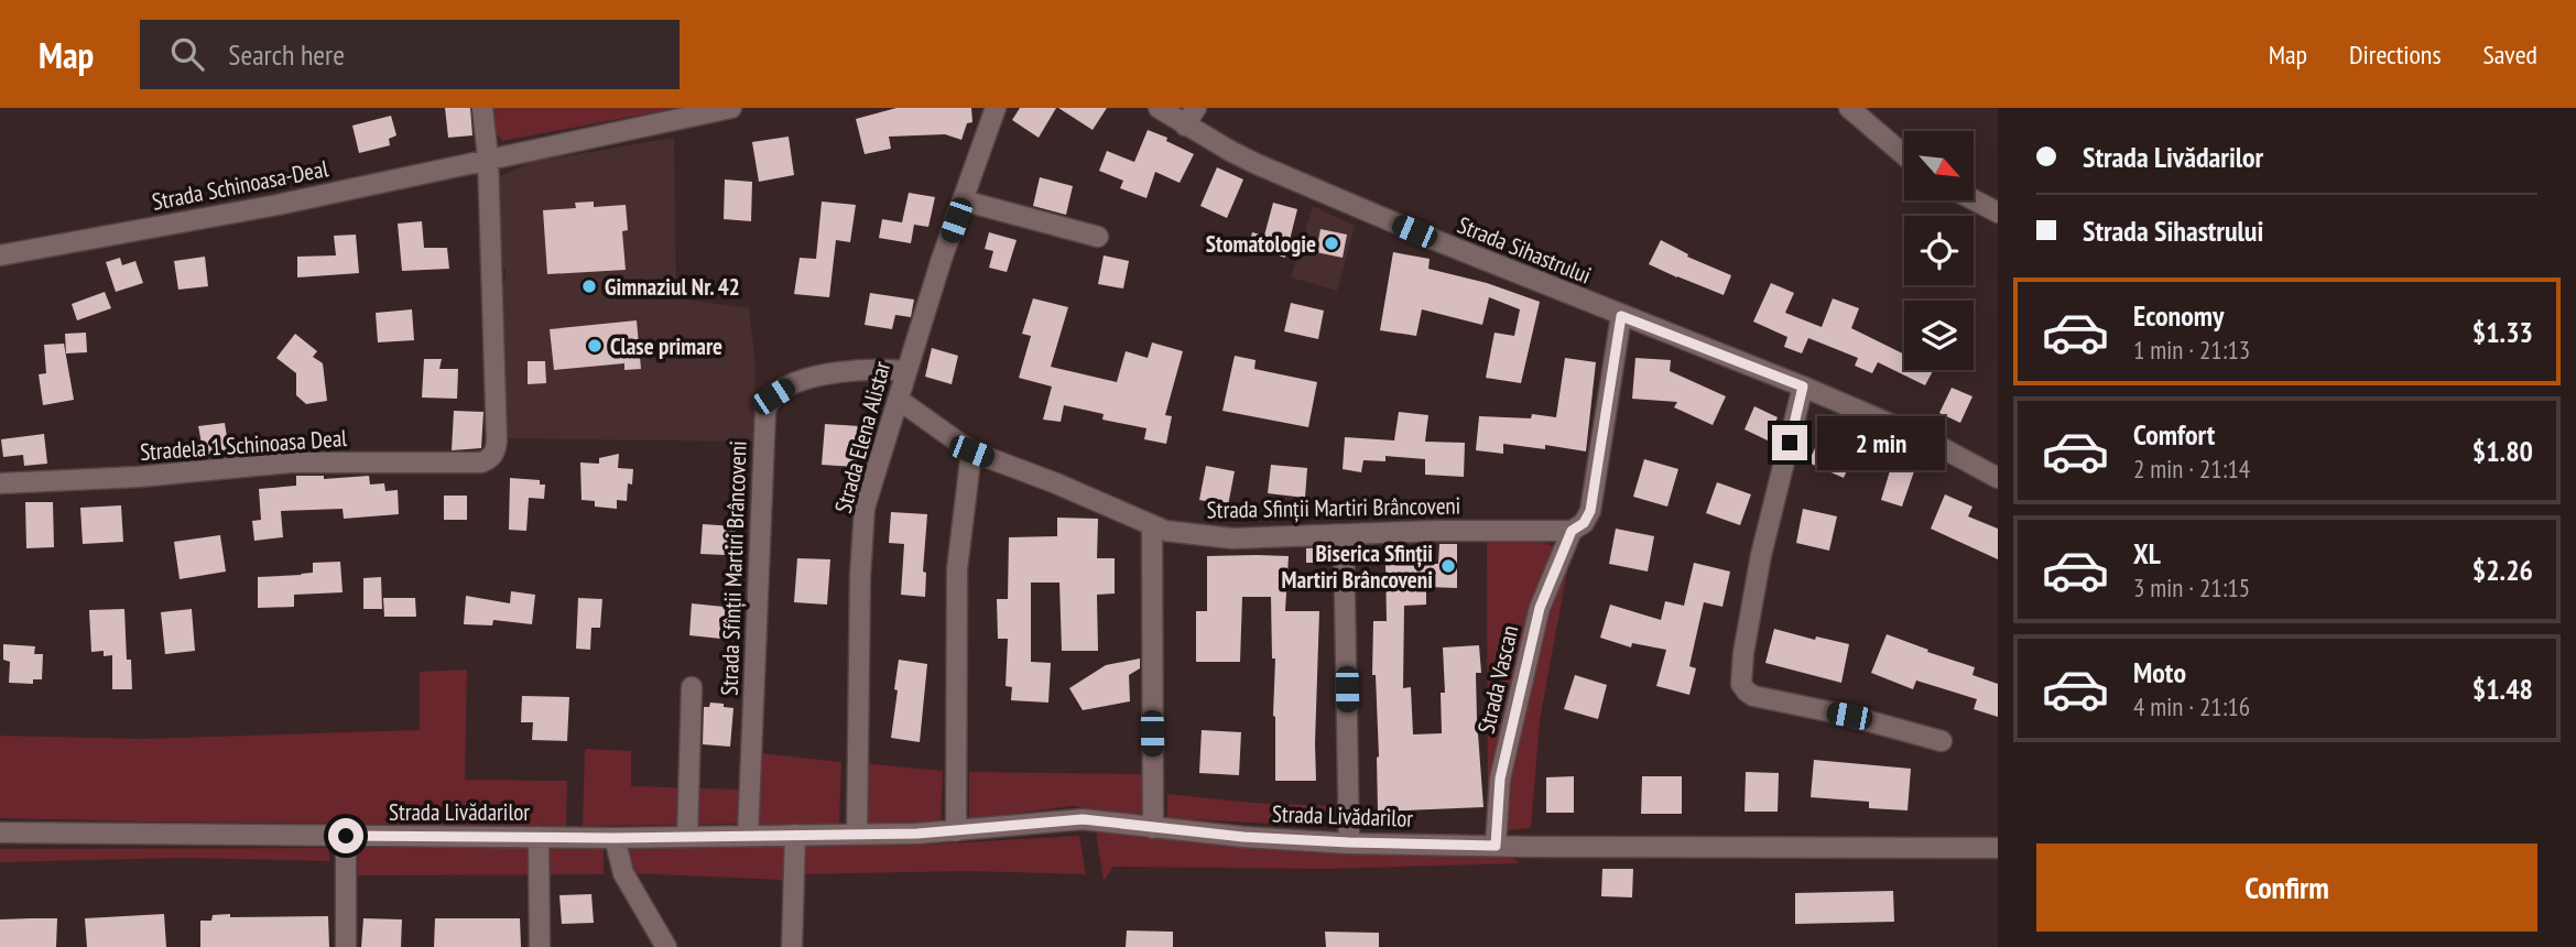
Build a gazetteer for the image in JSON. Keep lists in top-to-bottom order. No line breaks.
{"streets":{"street":["Strada Schinoasa-Deal","Strada Sihastrului","Strada Elena Alistar","Stradela 1 Schinoasa Deal","Strada Sfinții Martiri Brâncoveni","Strada Sfînții Martiri Brâncoveni","Strada Vascan","Strada Livădarilor"]},"crossings":[["Strada Schinoasa-Deal","Stradela 1 Schinoasa Deal"],["Strada Elena Alistar","Strada Sfinții Martiri Brâncoveni"],["Strada Elena Alistar","Strada Sfînții Martiri Brâncoveni"],["Strada Elena Alistar","Strada Livădarilor"],["Strada Sfinții Martiri Brâncoveni","Strada Vascan"],["Strada Sfînții Martiri Brâncoveni","Strada Livădarilor"],["Strada Vascan","Strada Livădarilor"]],"places":["Stomatologie","Gimnaziul Nr. 42","Clase primare","Biserica Sfinții Martiri Brâncoveni"],"north":"bottom right","page":{"header":"Map","search":"Search here","nav":["Map","Directions","Saved"],"banner":["Strada Livădarilor","Strada Sihastrului"],"list":[{"name":"Economy","note":"1 min · 21:13","value":"$1.33"},{"name":"Comfort","note":"2 min · 21:14","value":"$1.80"},{"name":"XL","note":"3 min · 21:15","value":"$2.26"},{"name":"Moto","note":"4 min · 21:16","value":"$1.48"}],"bubble":"2 min","buttons":"Confirm"}}
